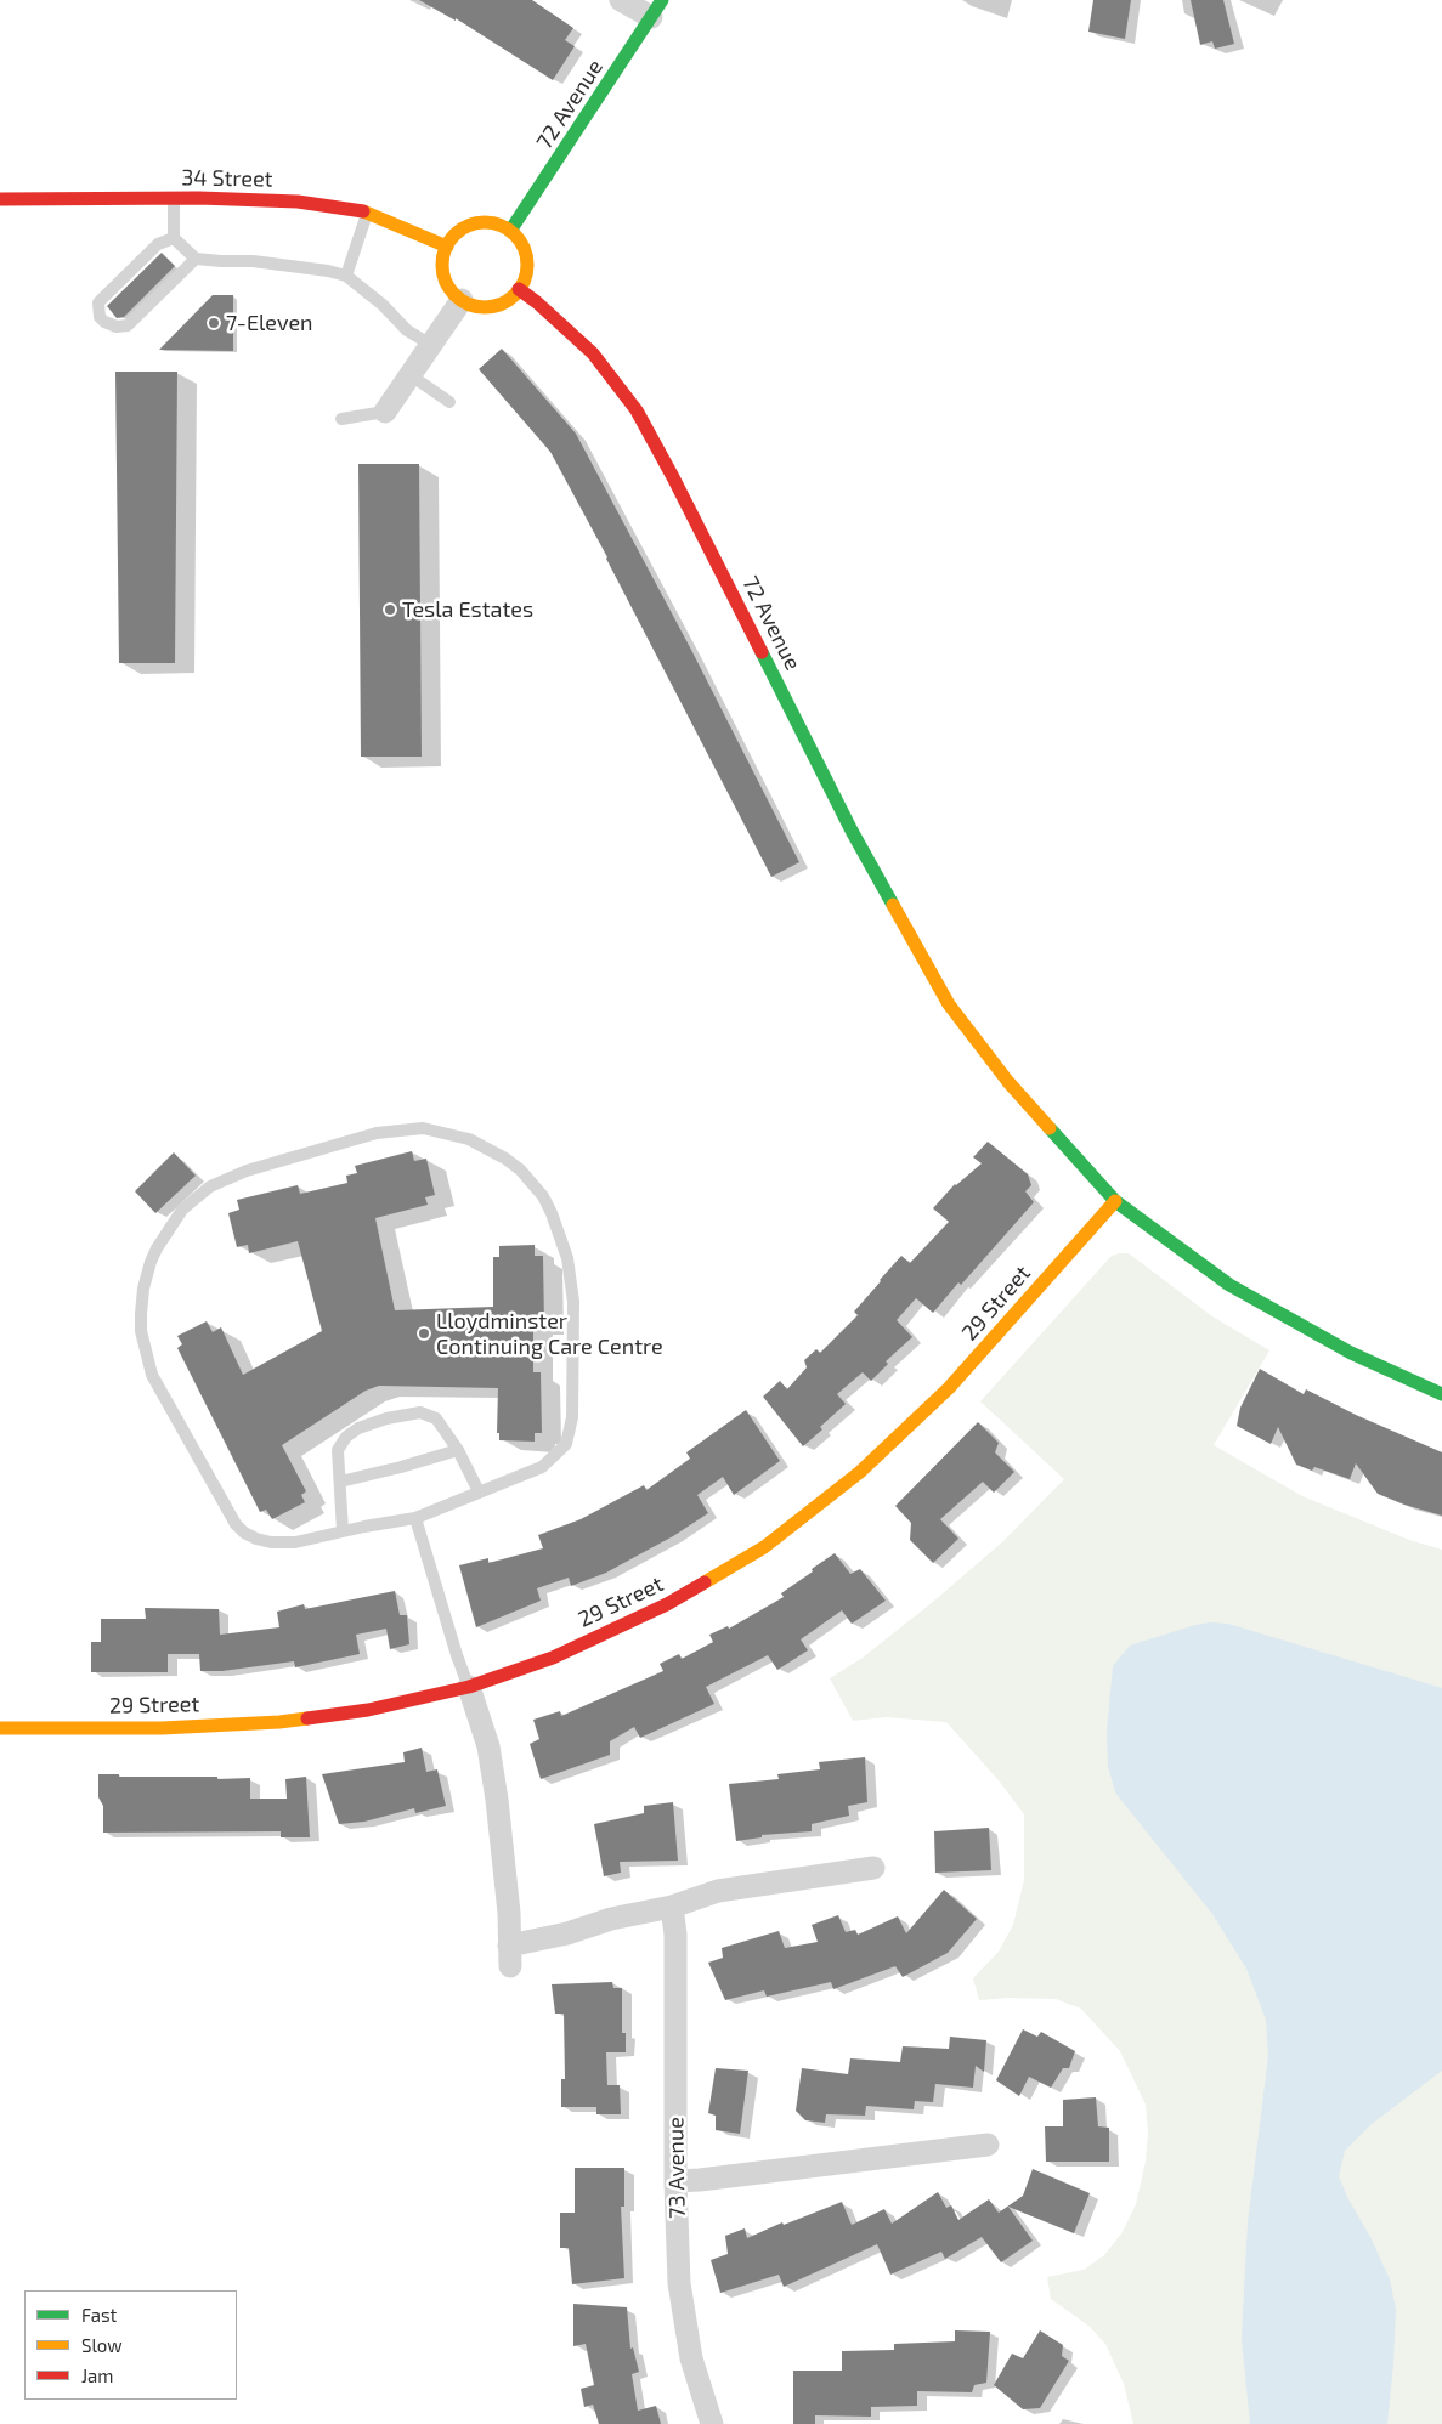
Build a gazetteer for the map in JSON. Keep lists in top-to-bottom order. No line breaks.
{"streets":{"street":["72 Avenue","34 Street","29 Street","73 Avenue"]},"crossings":[["72 Avenue","34 Street"],["72 Avenue","29 Street"]],"places":["7-Eleven","Tesla Estates","Lloydminster Continuing Care Centre"],"legend":["Fast","Slow","Jam"]}
